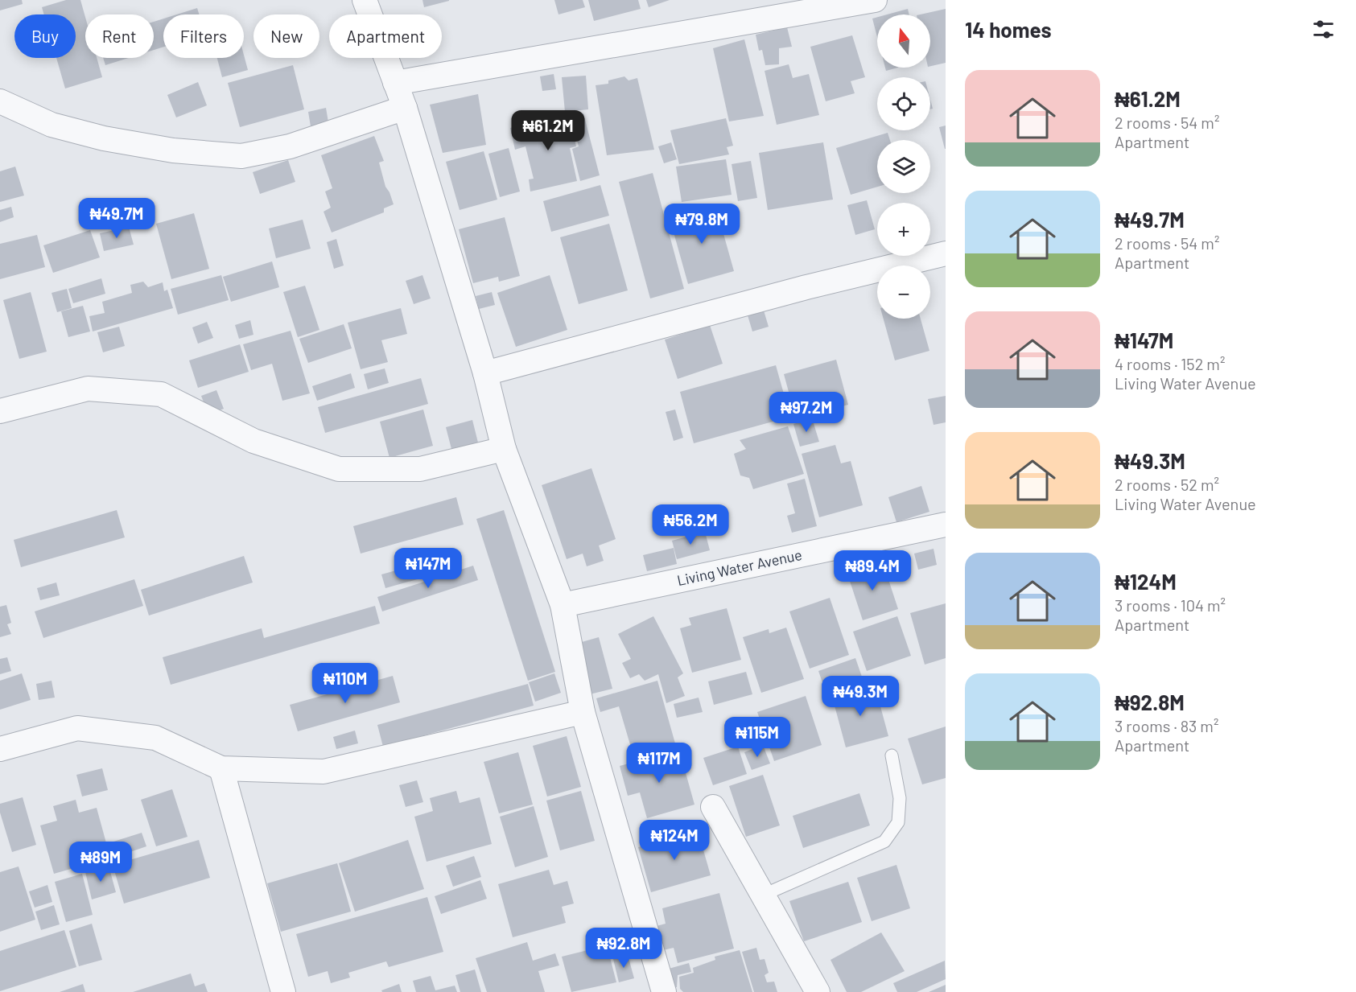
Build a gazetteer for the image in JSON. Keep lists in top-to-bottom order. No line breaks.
{"streets":{"street":["Living Water Avenue"]},"north":"top","page":{"heading":"14 homes","map_buttons":["+","−"],"chip":["Buy","Rent","Filters","New","Apartment"],"list":[{"name":"₦61.2M","note":"2 rooms · 54 m² · Apartment"},{"name":"₦49.7M","note":"2 rooms · 54 m² · Apartment"},{"name":"₦147M","note":"4 rooms · 152 m² · Living Water Avenue"},{"name":"₦49.3M","note":"2 rooms · 52 m² · Living Water Avenue"},{"name":"₦124M","note":"3 rooms · 104 m² · Apartment"},{"name":"₦92.8M","note":"3 rooms · 83 m² · Apartment"}],"price":["₦61.2M","₦49.7M","₦79.8M","₦97.2M","₦56.2M","₦147M","₦89.4M","₦110M","₦49.3M","₦115M","₦117M","₦124M","₦89M","₦92.8M"]}}
